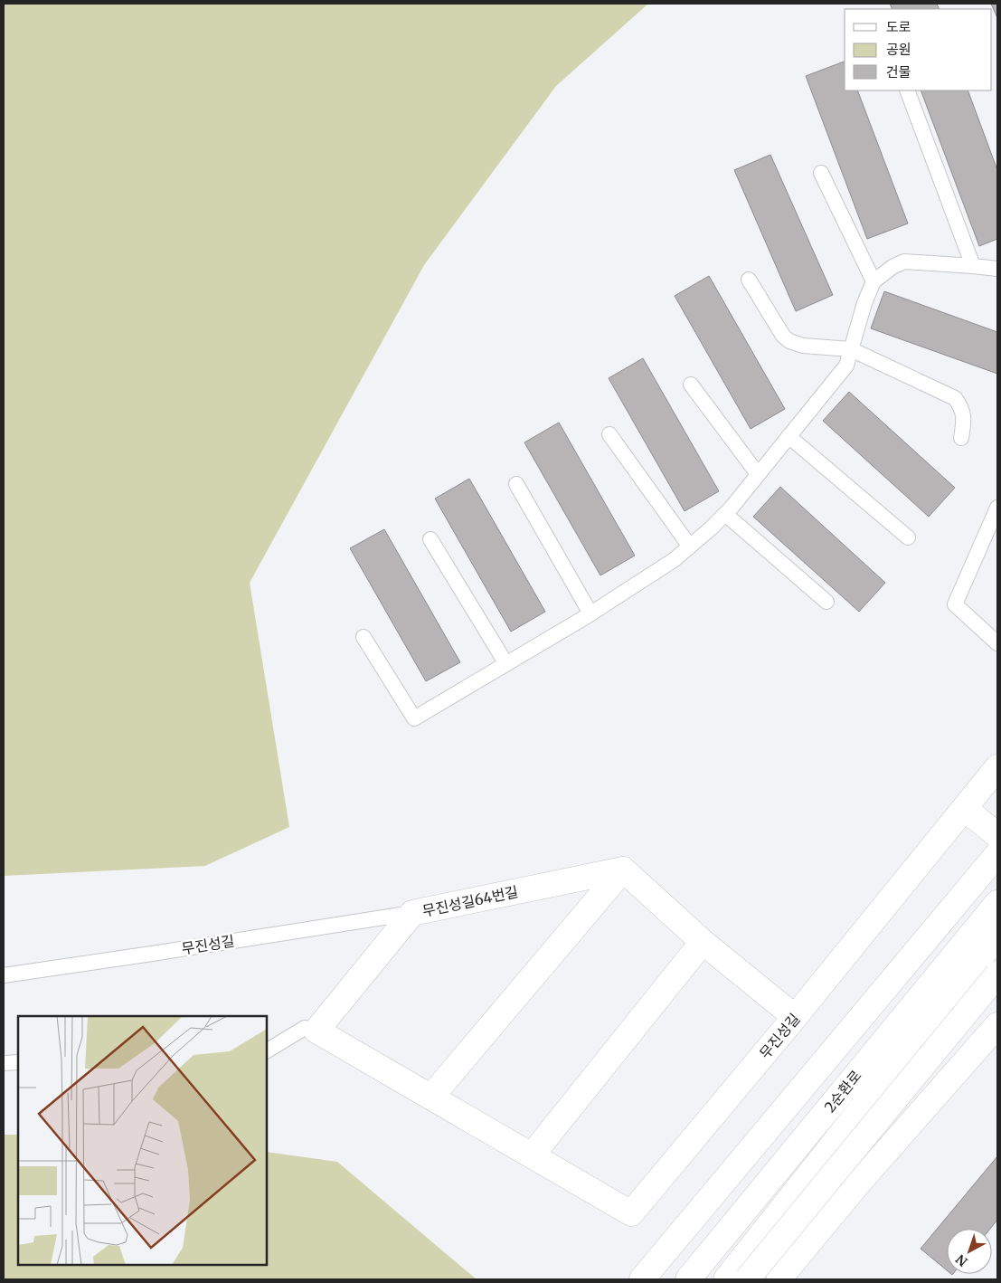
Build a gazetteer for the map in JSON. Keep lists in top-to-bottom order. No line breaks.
{"streets":{"main road":["무진성길64번길","무진성길","2순환로"]},"crossings":[["무진성길64번길","무진성길"]],"legend":["도로","공원","건물"],"north":"bottom left"}
